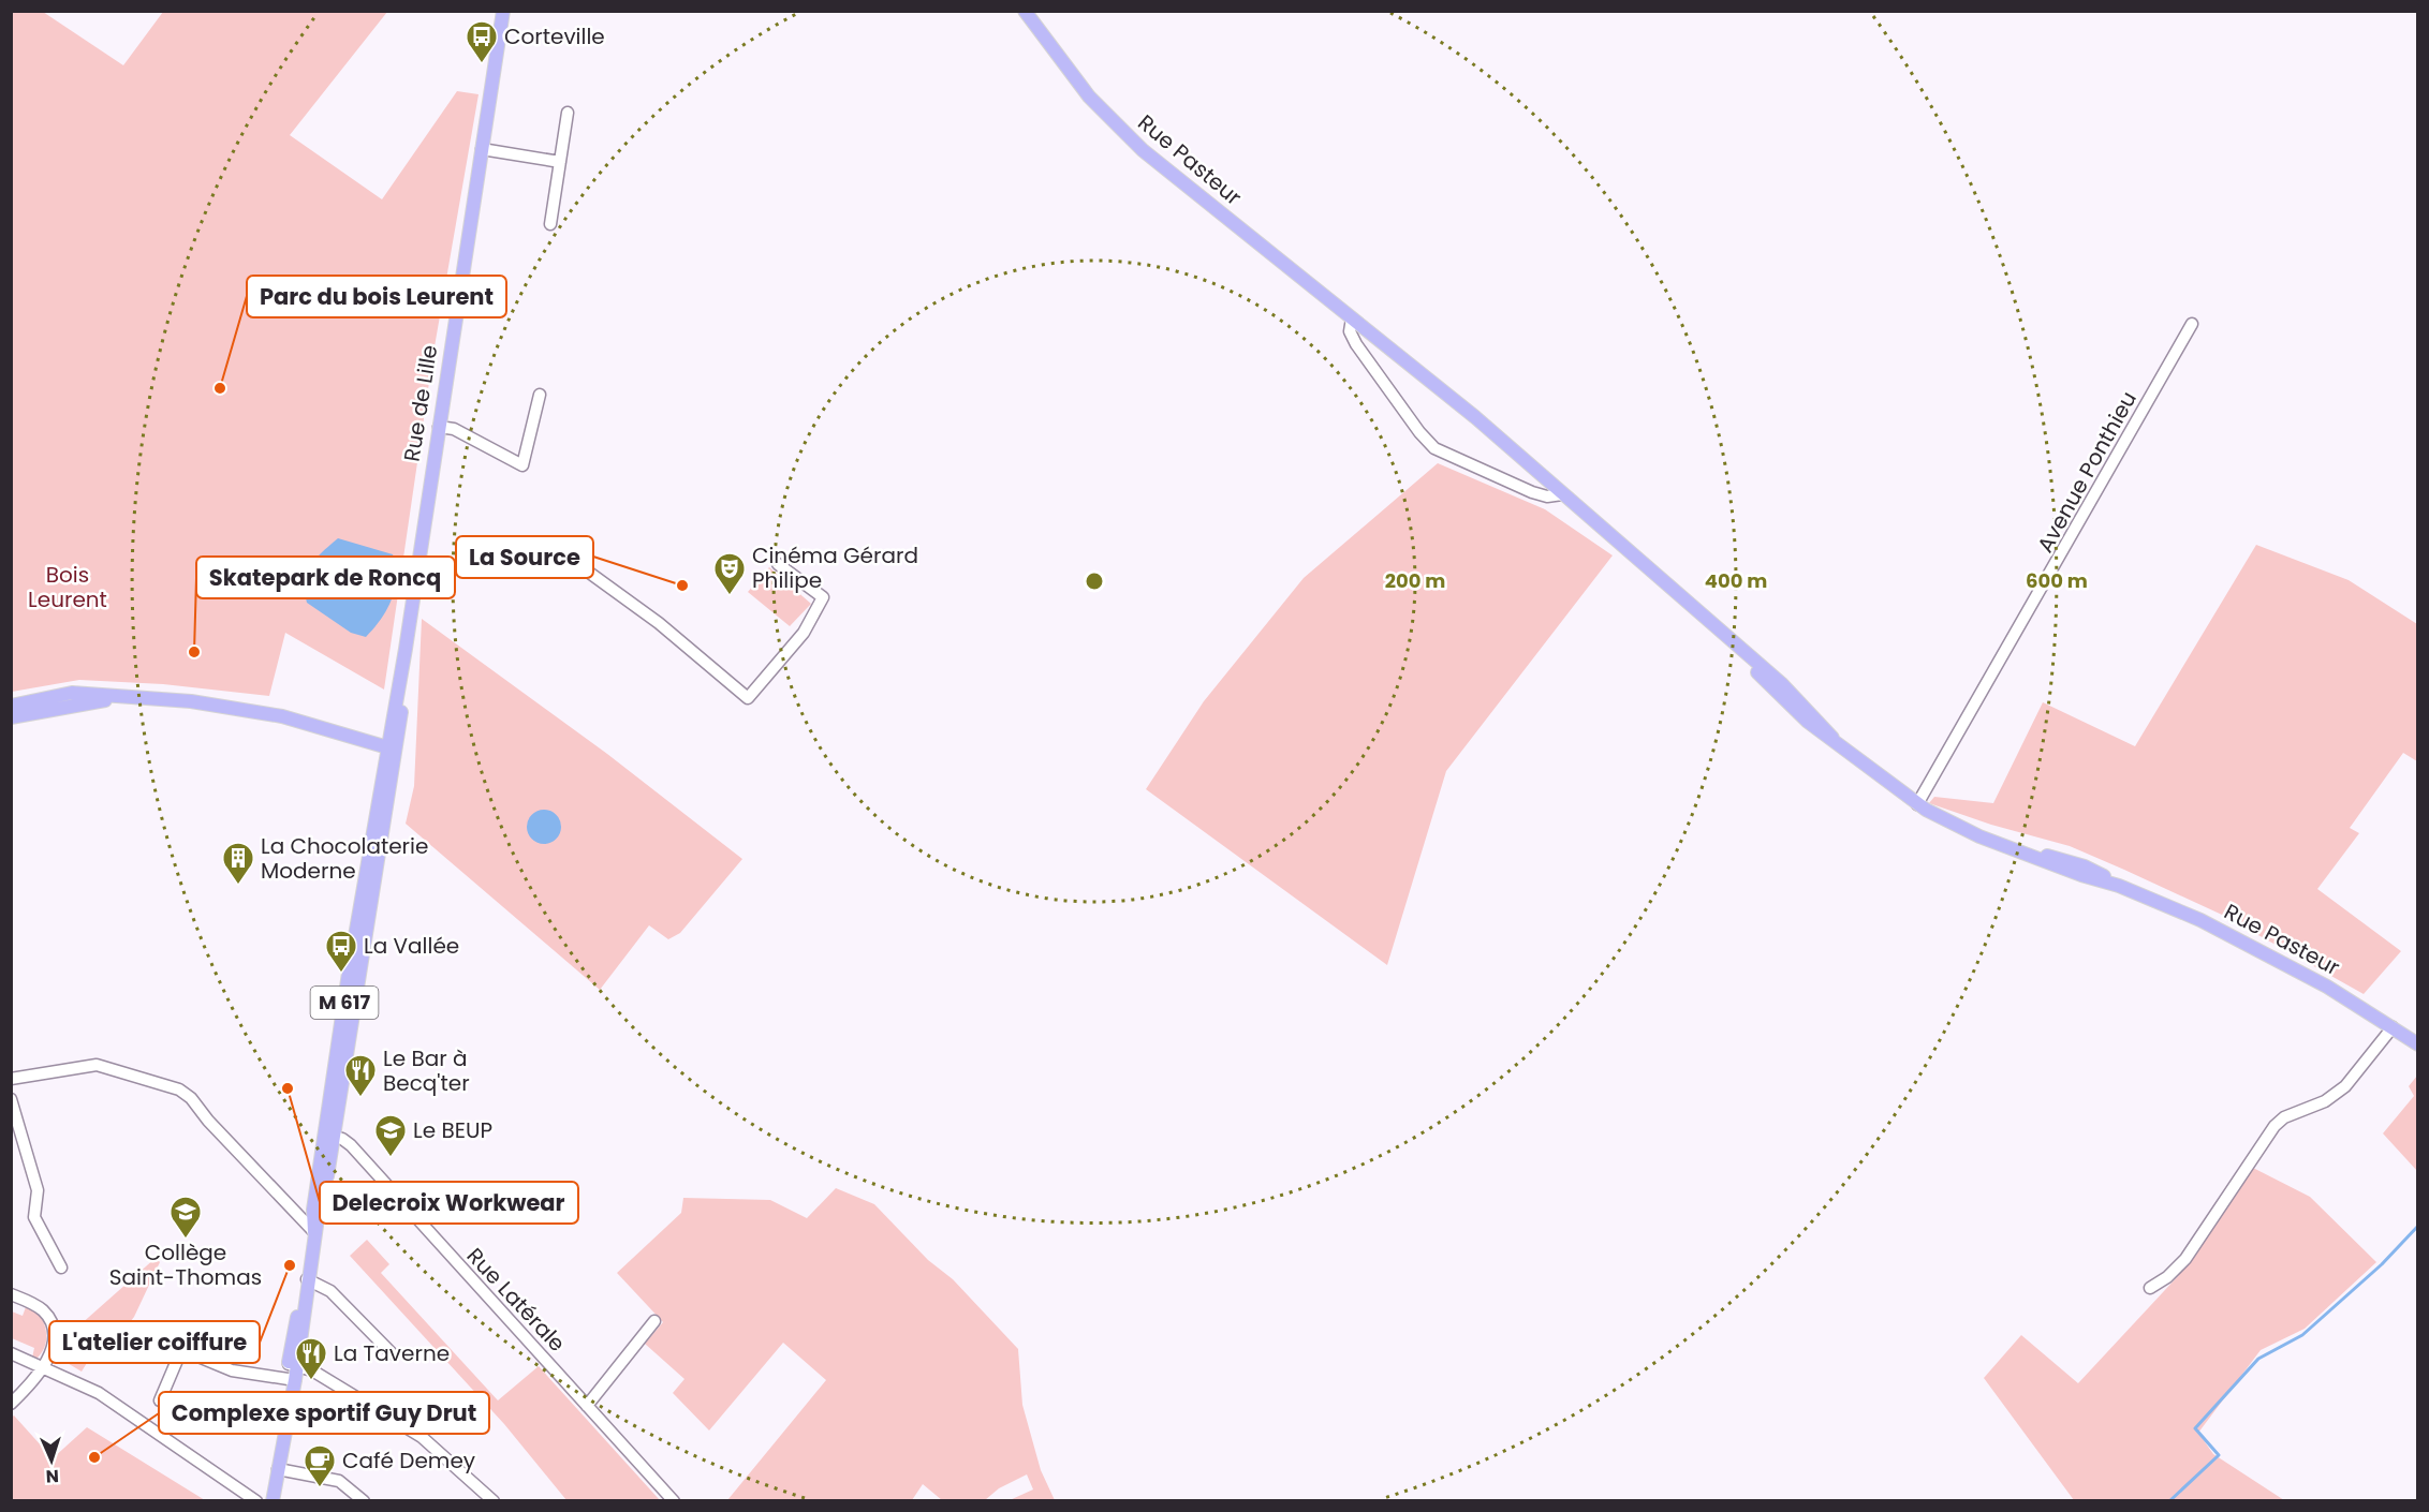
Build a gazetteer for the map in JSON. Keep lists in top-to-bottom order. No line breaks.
{"streets":{"main road":["Rue Pasteur","Rue de Lille","M 617"],"street":["Avenue Ponthieu","Rue Latérale"]},"crossings":[["Rue Pasteur","Avenue Ponthieu"],["Rue de Lille","Rue Latérale"]],"parks":["Bois Leurent"],"places":{"bus stop":["Corteville","La Vallée"],"other":["Parc du bois Leurent","La Source","Skatepark de Roncq","Delecroix Workwear","L'atelier coiffure","Complexe sportif Guy Drut"],"theatre":["Cinéma Gérard Philipe"],"building":["La Chocolaterie Moderne"],"restaurant":["Le Bar à Becq'ter","La Taverne"],"school or university":["Le BEUP","Collège Saint-Thomas"],"cafe":["Café Demey"]},"north":"bottom","rings":["200 m","400 m","600 m"]}
